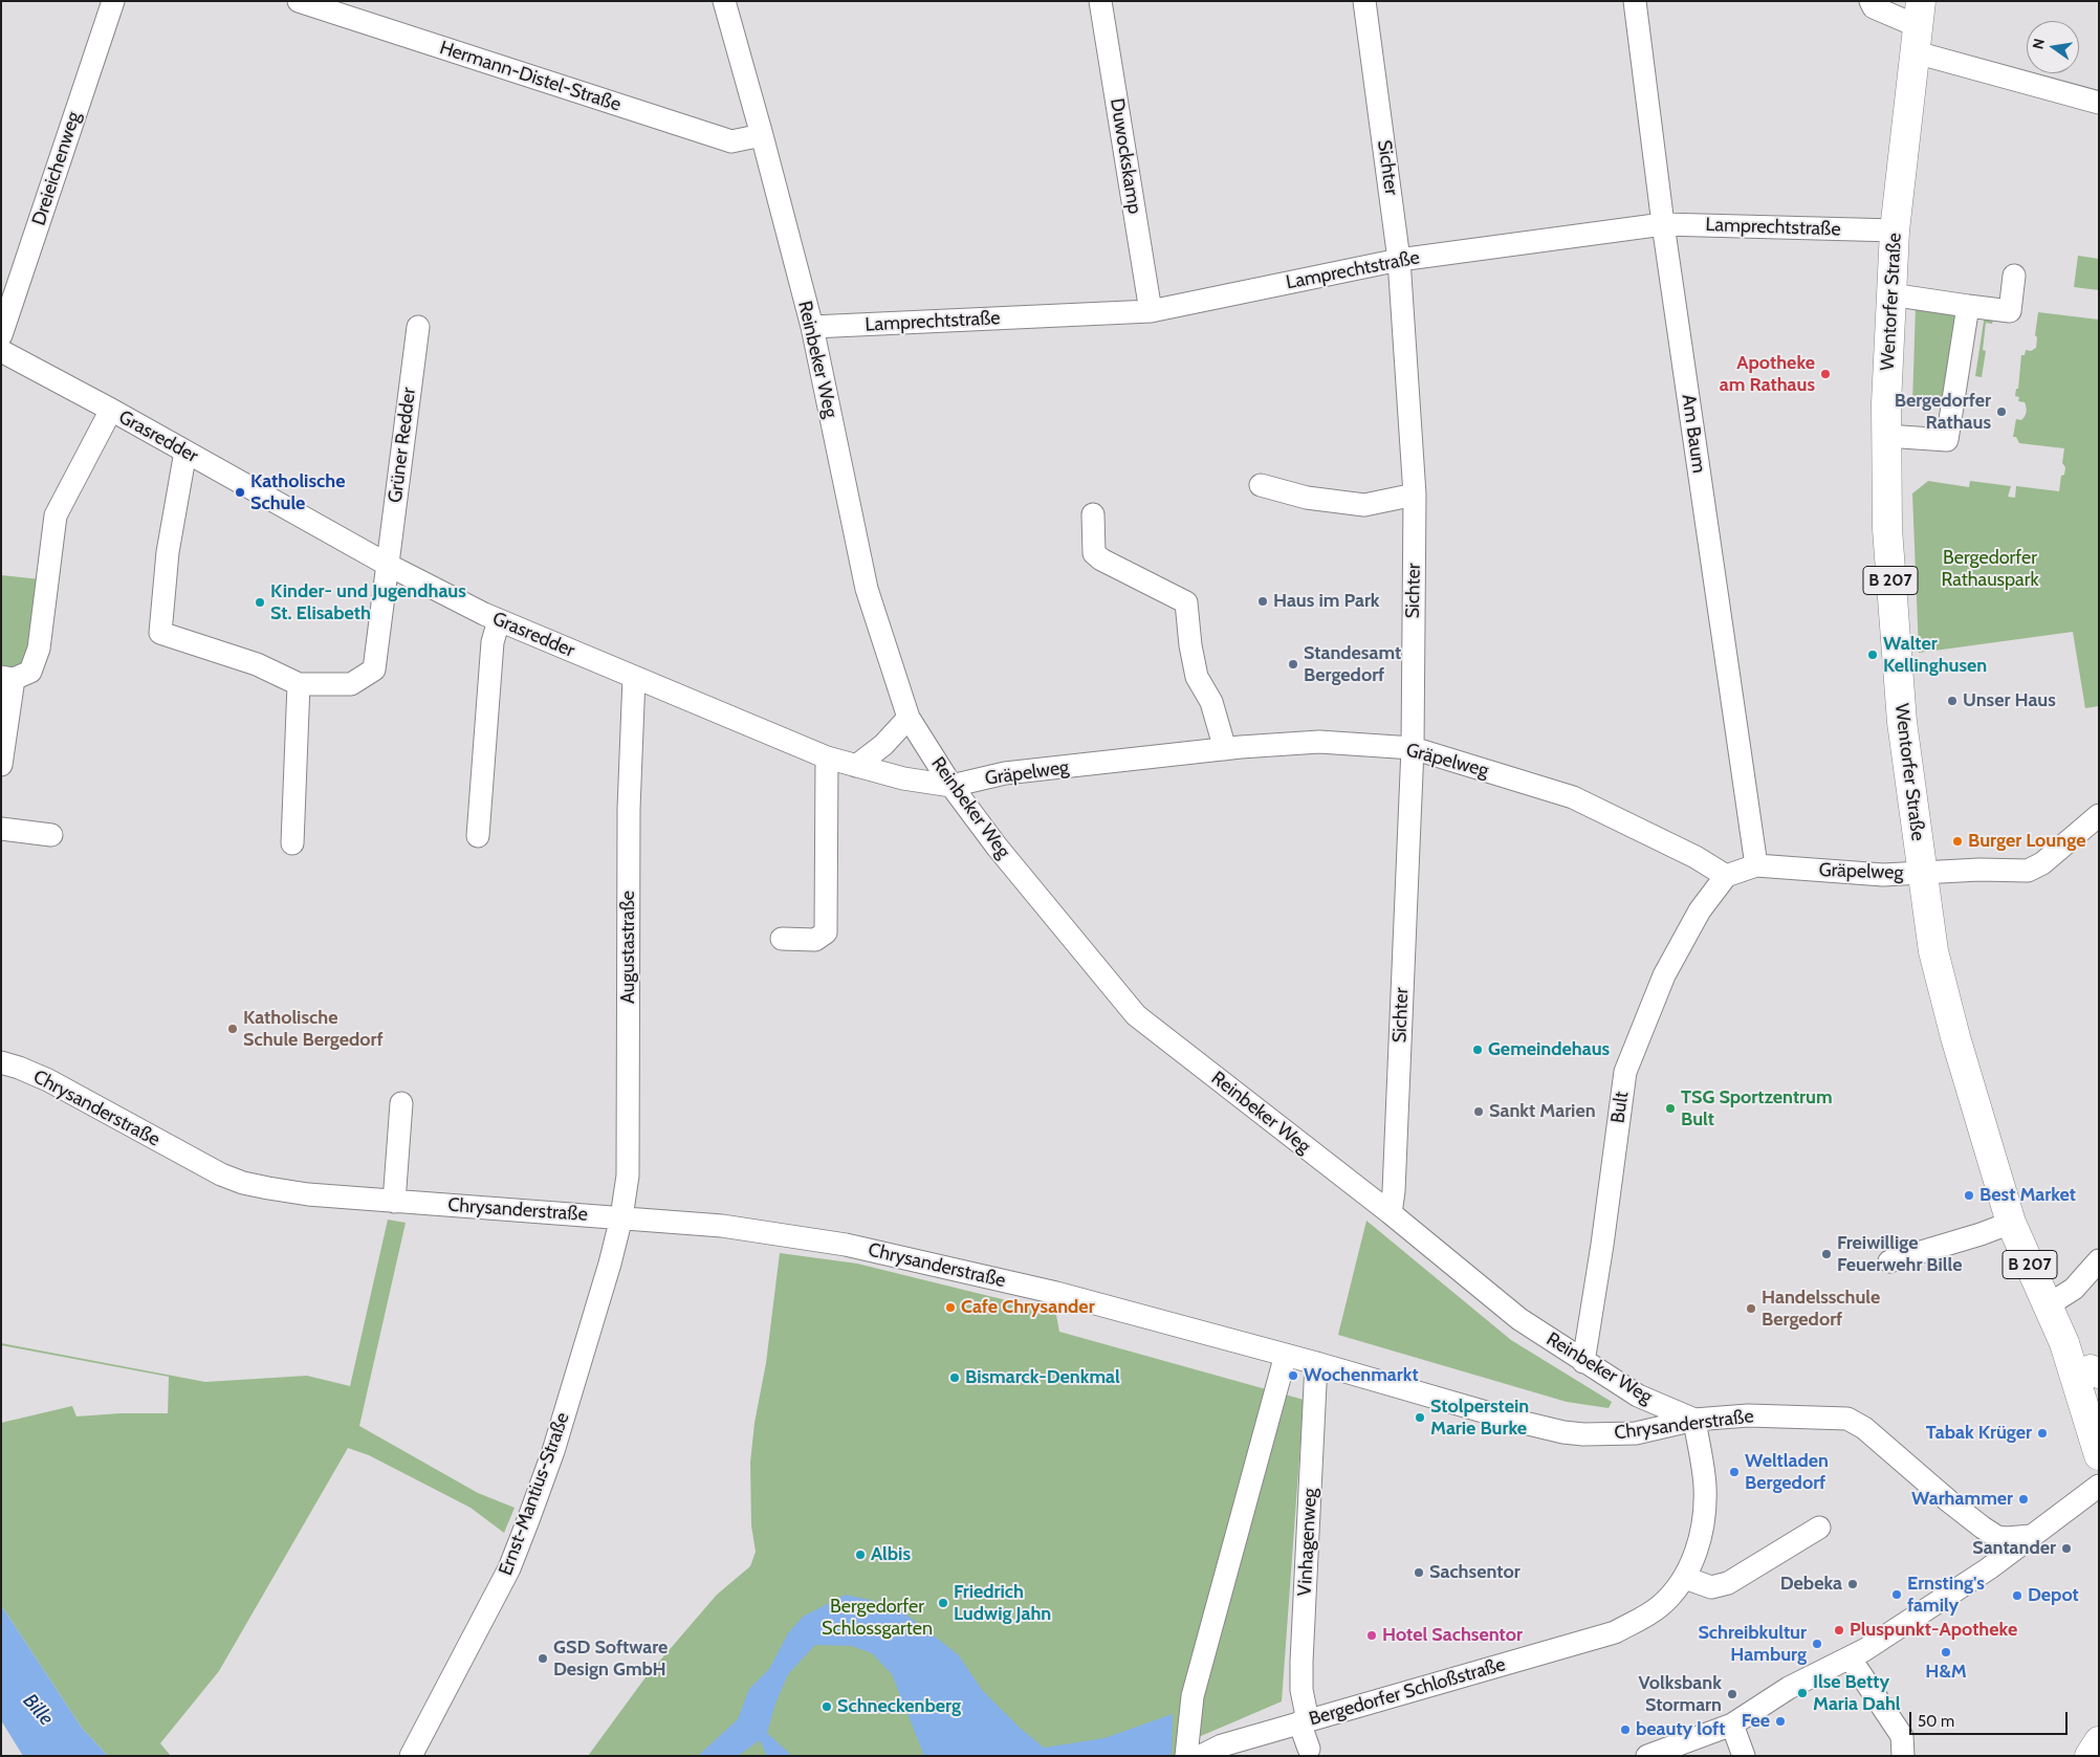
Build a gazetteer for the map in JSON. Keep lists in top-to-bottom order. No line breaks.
{"streets":{"main road":["Wentorfer Straße","B 207"],"street":["Hermann-Distel-Straße","Duwockskamp","Sichter","Dreieichenweg","Lamprechtstraße","Reinbeker Weg","Am Baum","Grasredder","Grüner Redder","Gräpelweg","Augustastraße","Bult","Chrysanderstraße","Ernst-Mantius-Straße","Vinhagenweg","Bergedorfer Schloßstraße"]},"crossings":[["Hermann-Distel-Straße","Reinbeker Weg"],["Duwockskamp","Lamprechtstraße"],["Sichter","Lamprechtstraße"],["Sichter","Reinbeker Weg"],["Sichter","Gräpelweg"],["Lamprechtstraße","Wentorfer Straße"],["Lamprechtstraße","Reinbeker Weg"],["Lamprechtstraße","Am Baum"],["Wentorfer Straße","B 207"],["Wentorfer Straße","Gräpelweg"],["Reinbeker Weg","Grasredder"],["Reinbeker Weg","Gräpelweg"],["Reinbeker Weg","Bult"],["Reinbeker Weg","Chrysanderstraße"],["Reinbeker Weg","Bergedorfer Schloßstraße"],["Am Baum","Gräpelweg"],["Grasredder","Grüner Redder"],["Grasredder","Gräpelweg"],["Grasredder","Augustastraße"],["Gräpelweg","Bult"],["Augustastraße","Chrysanderstraße"],["Augustastraße","Ernst-Mantius-Straße"],["Chrysanderstraße","Ernst-Mantius-Straße"],["Chrysanderstraße","Vinhagenweg"],["Chrysanderstraße","Bergedorfer Schloßstraße"],["Vinhagenweg","Bergedorfer Schloßstraße"]],"water":["Bille"],"parks":["Bergedorfer Rathauspark","Bergedorfer Schlossgarten"],"places":["Apotheke am Rathaus","Bergedorfer Rathaus","Katholische Schule","Haus im Park","Kinder- und Jugendhaus St. Elisabeth","Walter Kellinghusen","Standesamt Bergedorf","Unser Haus","Burger Lounge","Katholische Schule Bergedorf","Gemeindehaus","TSG Sportzentrum Bult","Sankt Marien","Best Market","Freiwillige Feuerwehr Bille","Cafe Chrysander","Handelsschule Bergedorf","Wochenmarkt","Bismarck-Denkmal","Stolperstein Marie Burke","Tabak Krüger","Weltladen Bergedorf","Warhammer","Santander","Albis","Sachsentor","Debeka","Ernsting's family","Depot","Friedrich Ludwig Jahn","Pluspunkt-Apotheke","Hotel Sachsentor","Schreibkultur Hamburg","H&M","GSD Software Design GmbH","Ilse Betty Maria Dahl","Volksbank Stormarn","Schneckenberg","Fee","beauty loft"],"scale_bar":"50 m","north":"left"}
